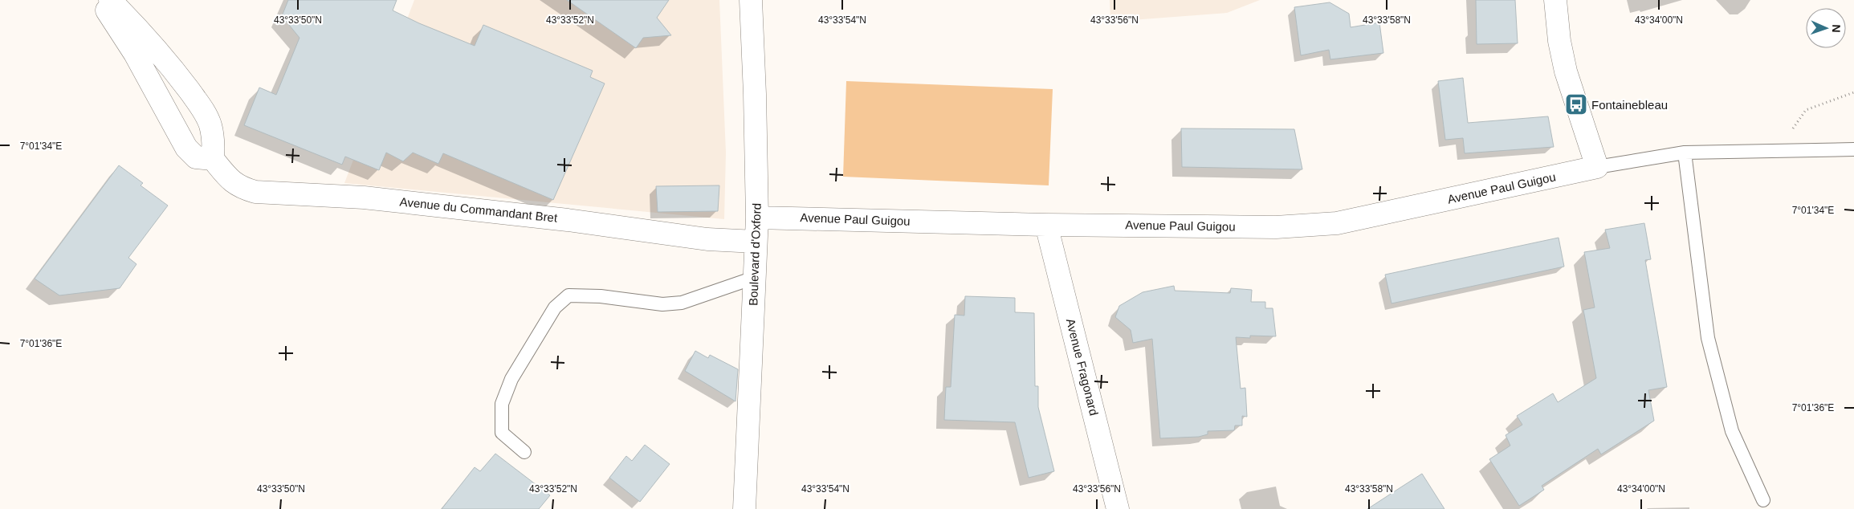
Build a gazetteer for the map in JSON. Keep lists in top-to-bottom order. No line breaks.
{"streets":{"street":["Avenue Paul Guigou","Avenue du Commandant Bret","Boulevard d'Oxford","Avenue Fragonard"]},"crossings":[["Avenue Paul Guigou","Boulevard d'Oxford"],["Avenue Paul Guigou","Avenue Fragonard"],["Avenue du Commandant Bret","Boulevard d'Oxford"]],"places":{"bus stop":["Fontainebleau"]},"north":"right","coordinates":["43°33'50\"N","43°33'52\"N","43°33'54\"N","43°33'56\"N","43°33'58\"N","43°34'00\"N","7°01'34\"E","7°01'36\"E"]}
